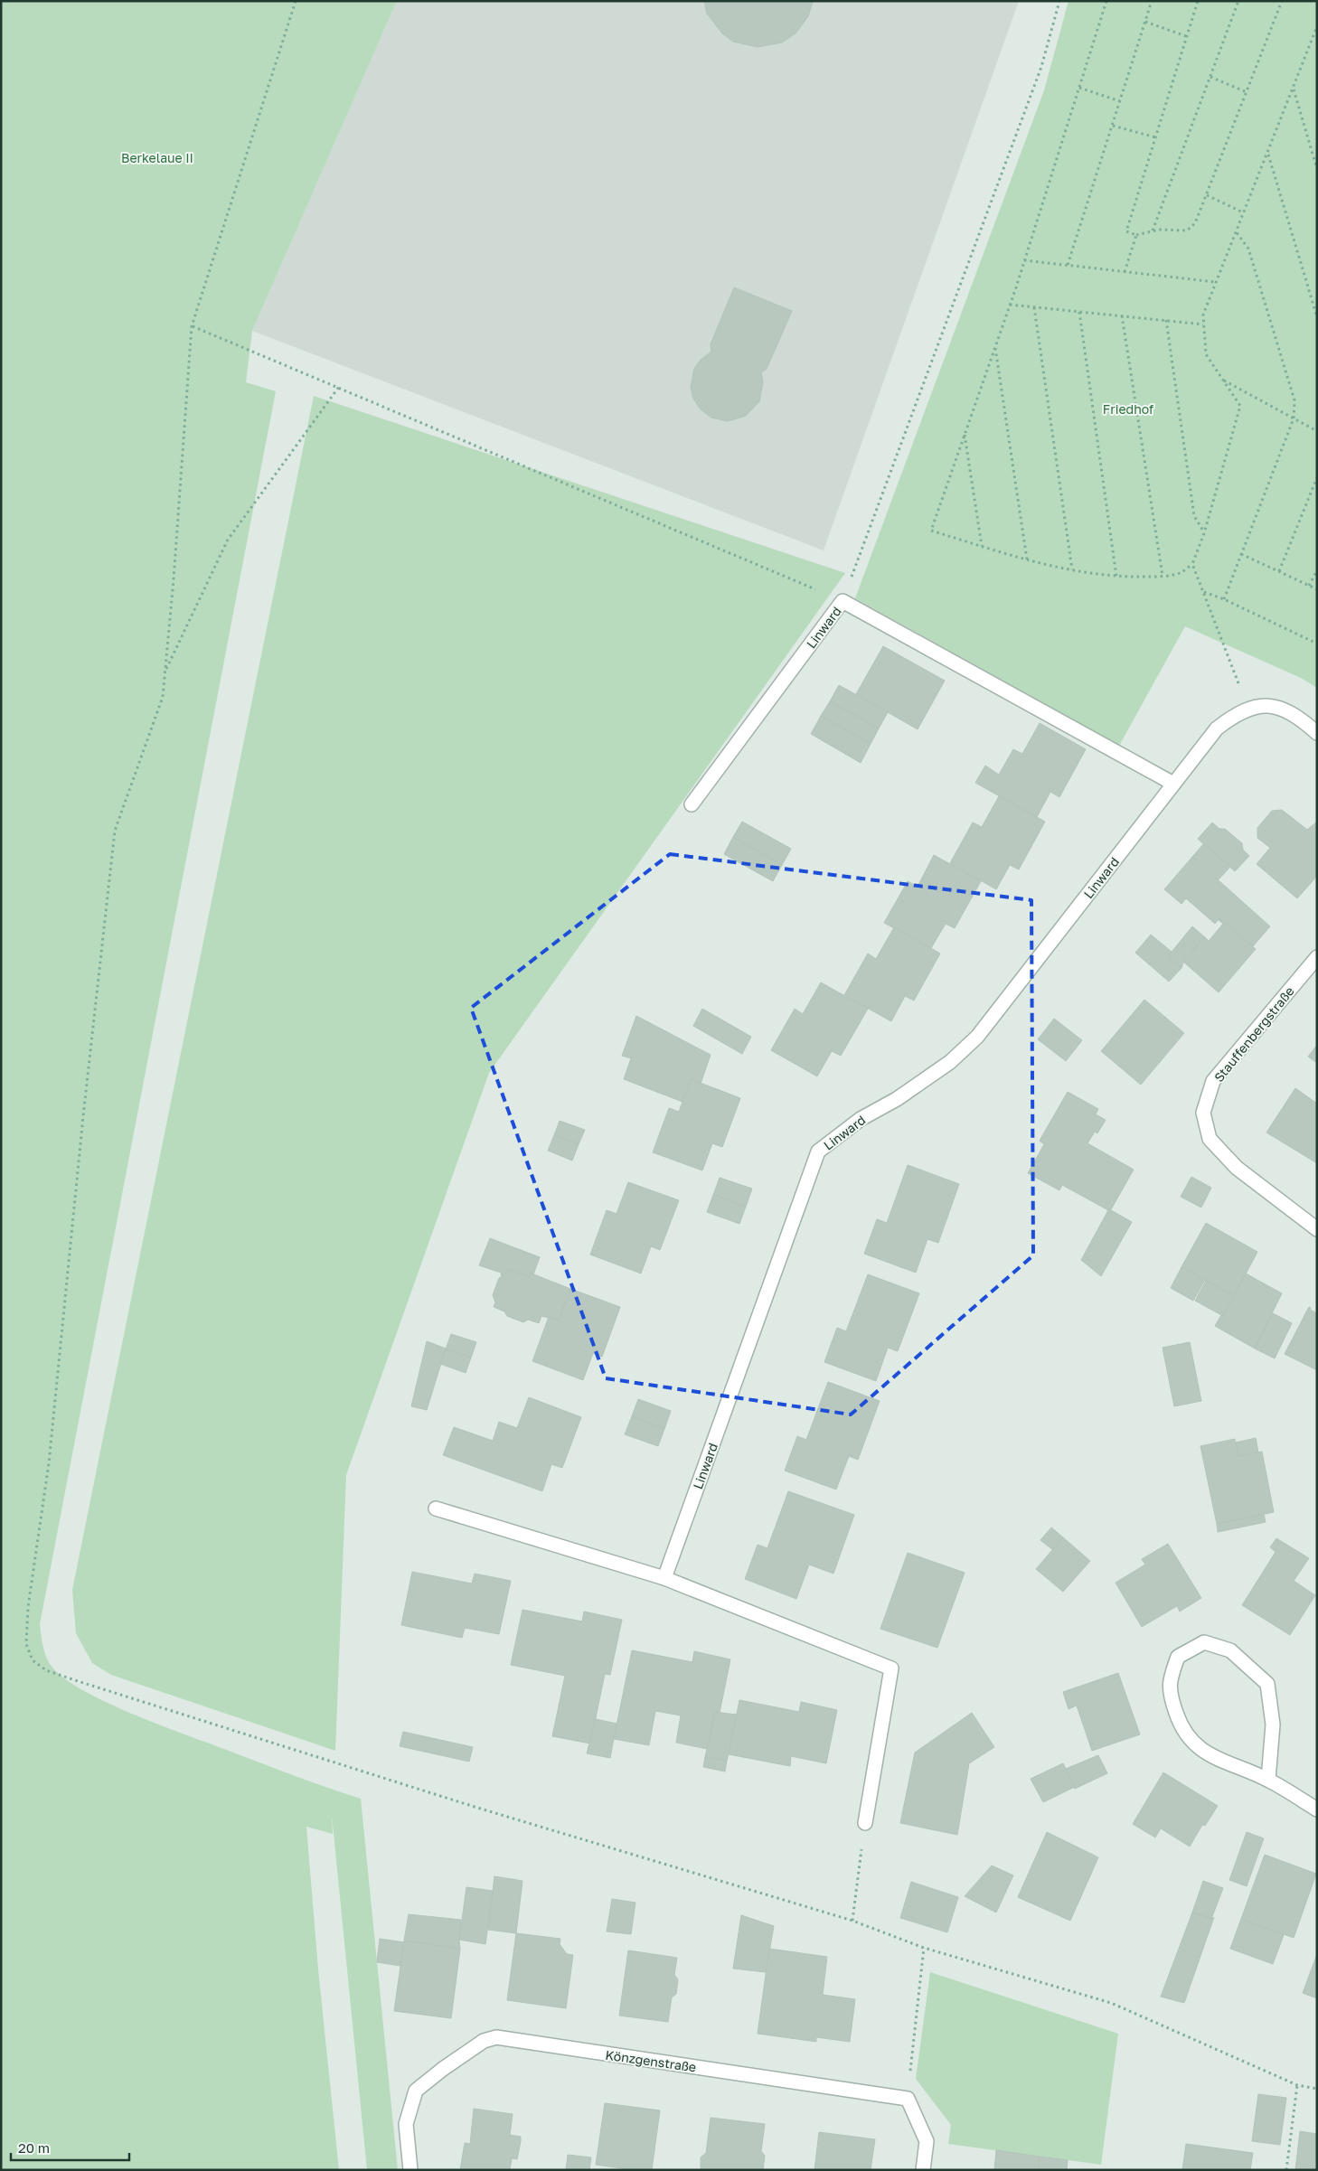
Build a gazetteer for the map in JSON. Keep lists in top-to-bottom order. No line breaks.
{"streets":{"street":["Linward","Stauffenbergstraße","Könzgenstraße"]},"parks":["Berkelaue II","Friedhof"],"scale_bar":"20 m"}
